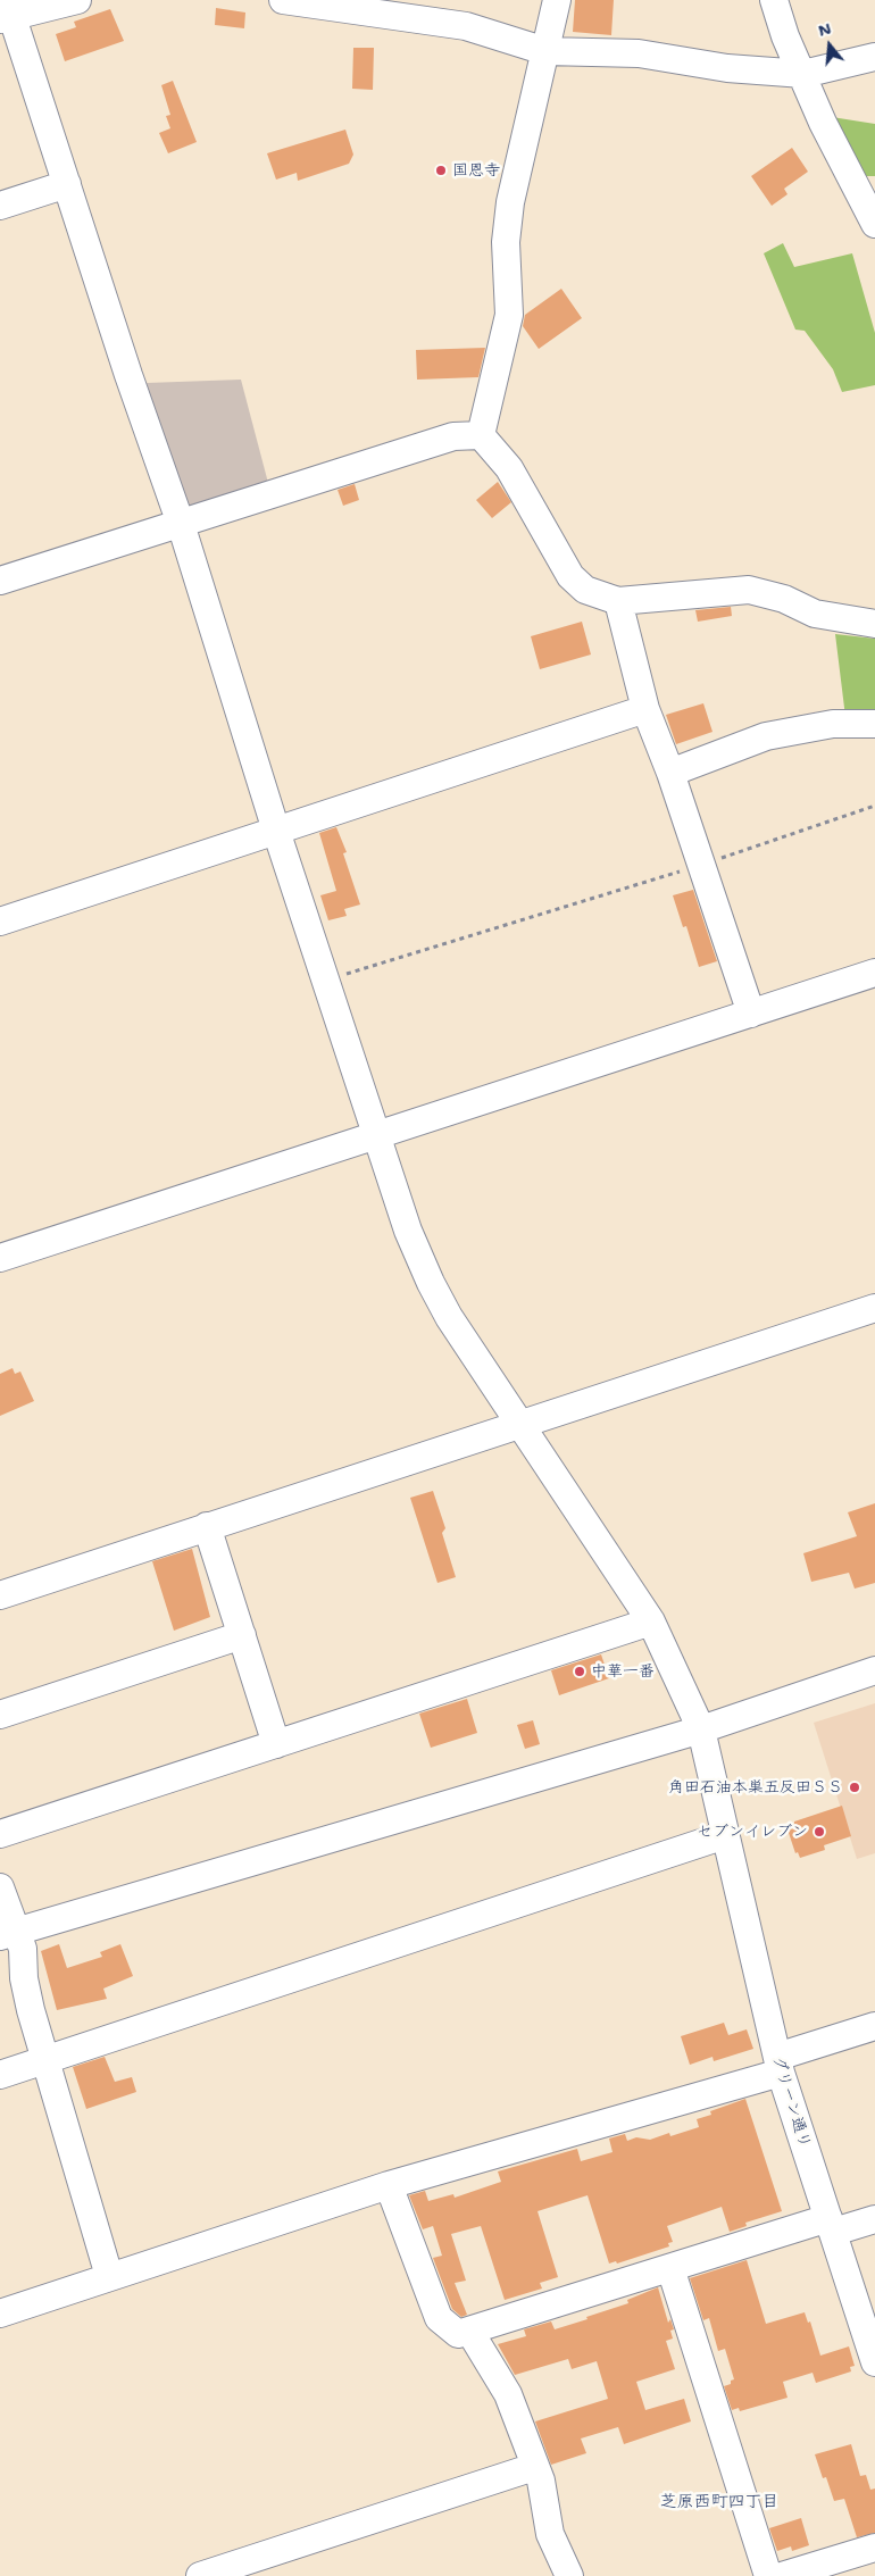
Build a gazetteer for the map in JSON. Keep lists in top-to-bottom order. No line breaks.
{"streets":{"street":["グリーン通り"]},"districts":["芝原西町四丁目"],"places":["国恩寺","中華一番","角田石油本巣五反田ＳＳ","セブンイレブン"],"north":"top"}
